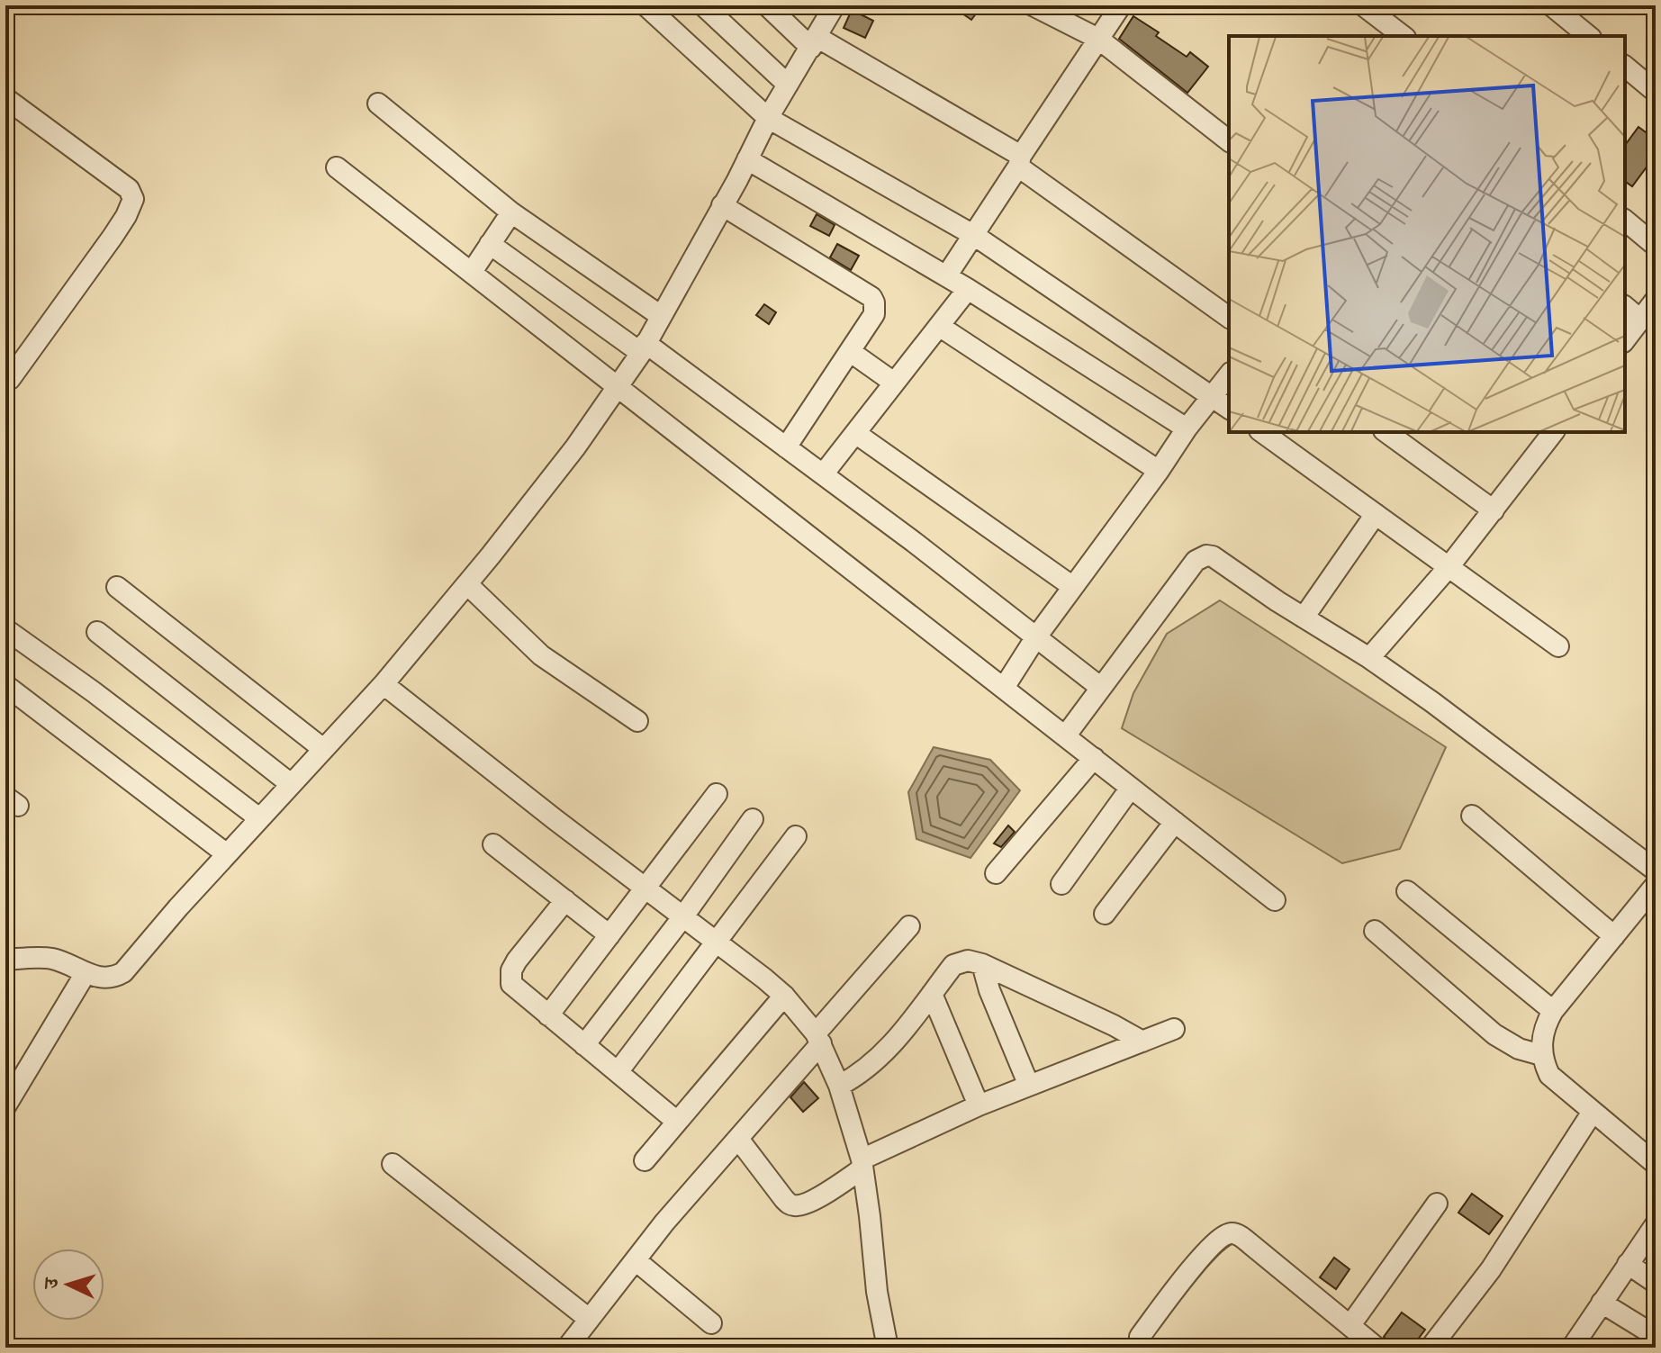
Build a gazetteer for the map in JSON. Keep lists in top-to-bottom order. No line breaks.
{"north":"left"}
